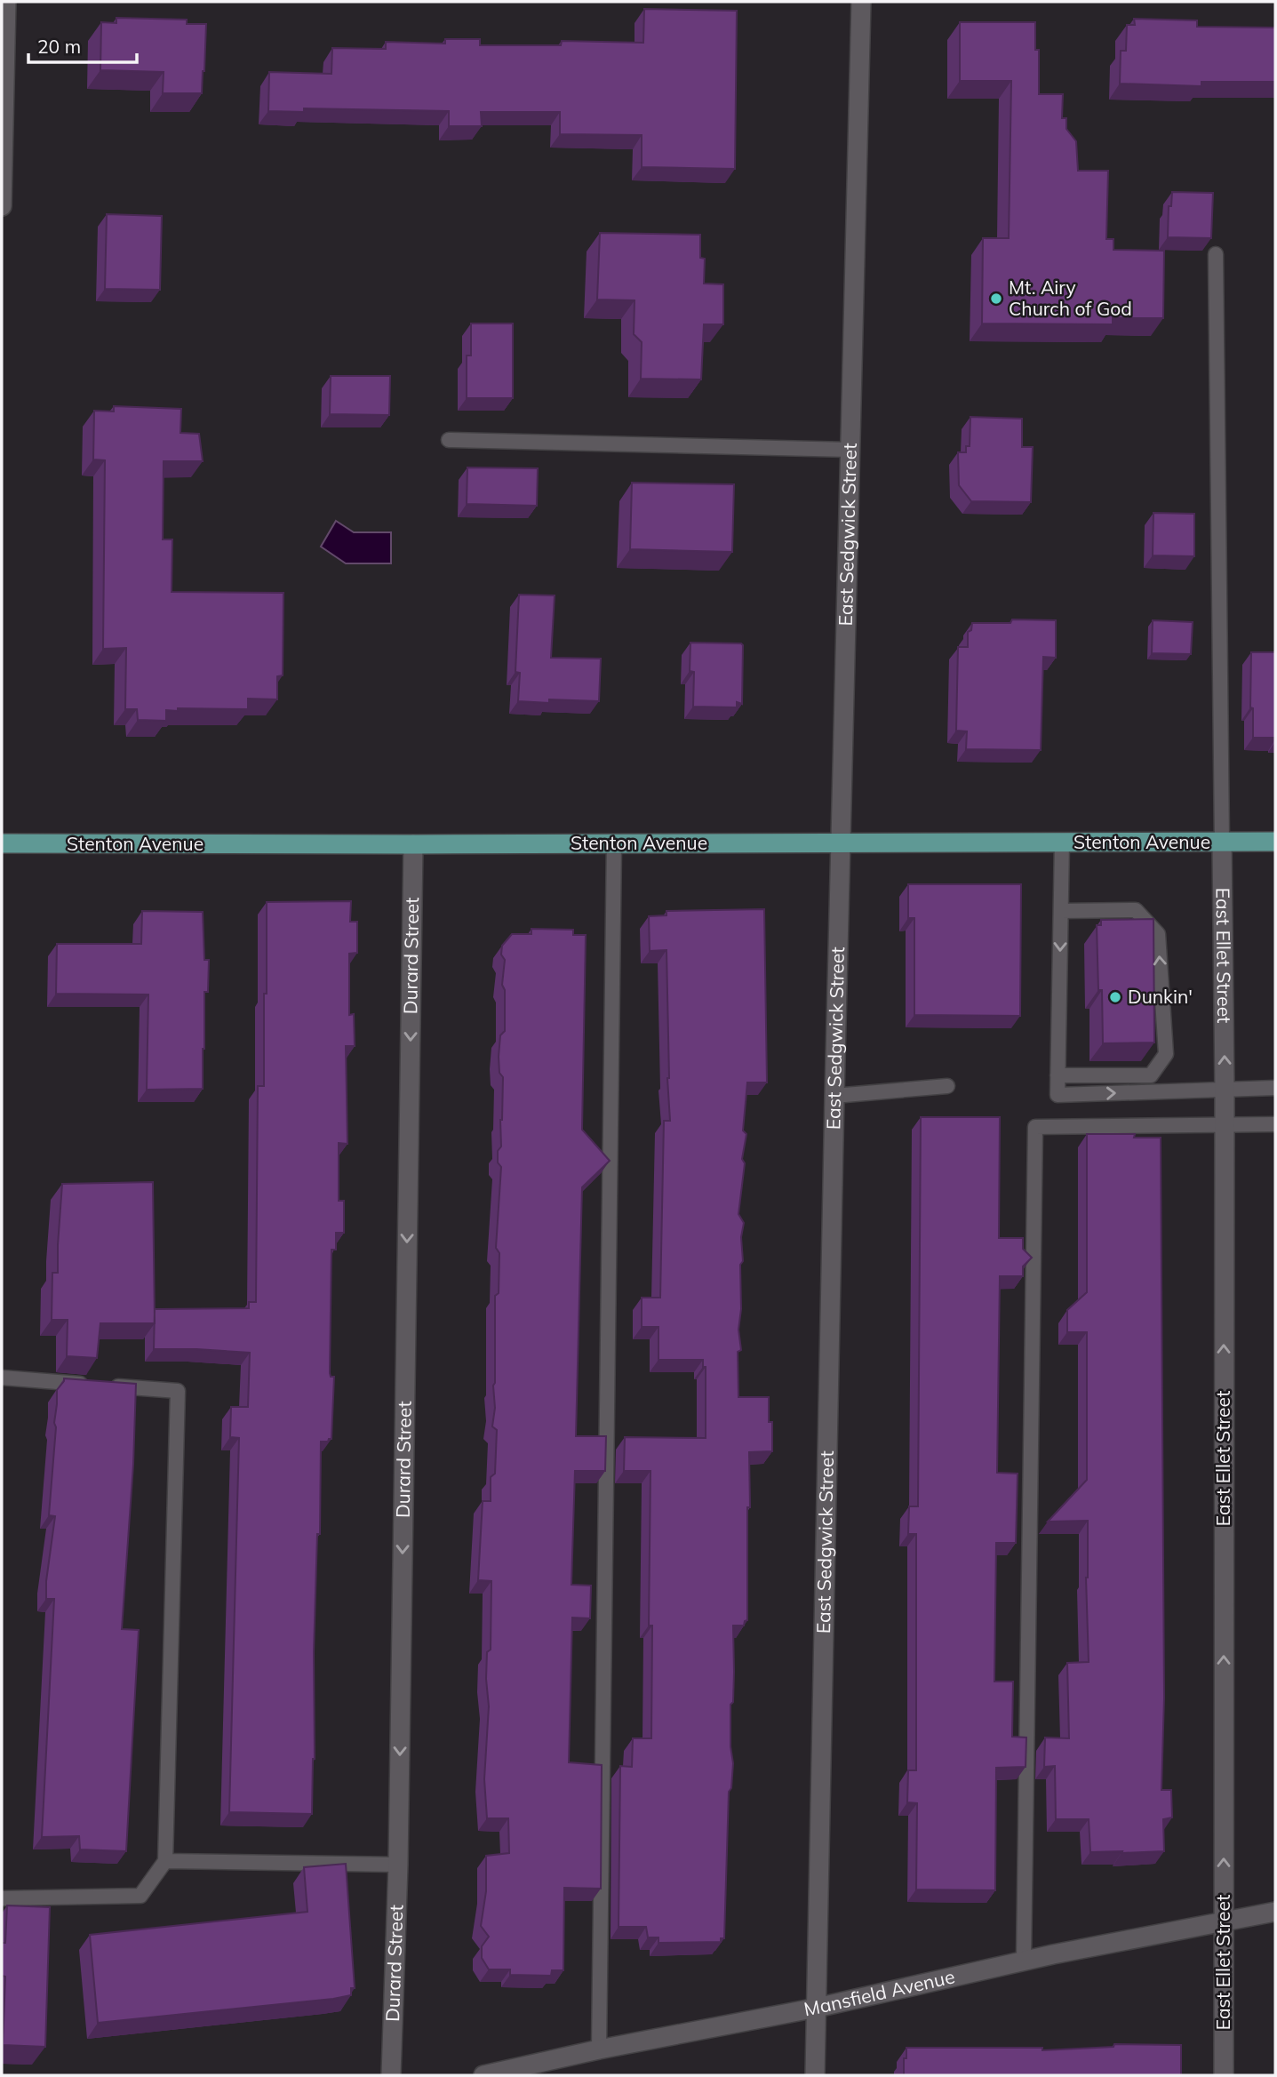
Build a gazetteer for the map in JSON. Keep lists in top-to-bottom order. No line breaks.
{"streets":{"main road":["Stenton Avenue"],"street":["East Sedgwick Street","East Ellet Street","Durard Street","Mansfield Avenue"]},"crossings":[["East Sedgwick Street","Stenton Avenue"],["East Sedgwick Street","Mansfield Avenue"],["Stenton Avenue","East Ellet Street"],["Stenton Avenue","Durard Street"],["East Ellet Street","Mansfield Avenue"]],"one_way":["East Ellet Street","Durard Street"],"places":["Mt. Airy Church of God","Dunkin'"],"scale_bar":"20 m"}
